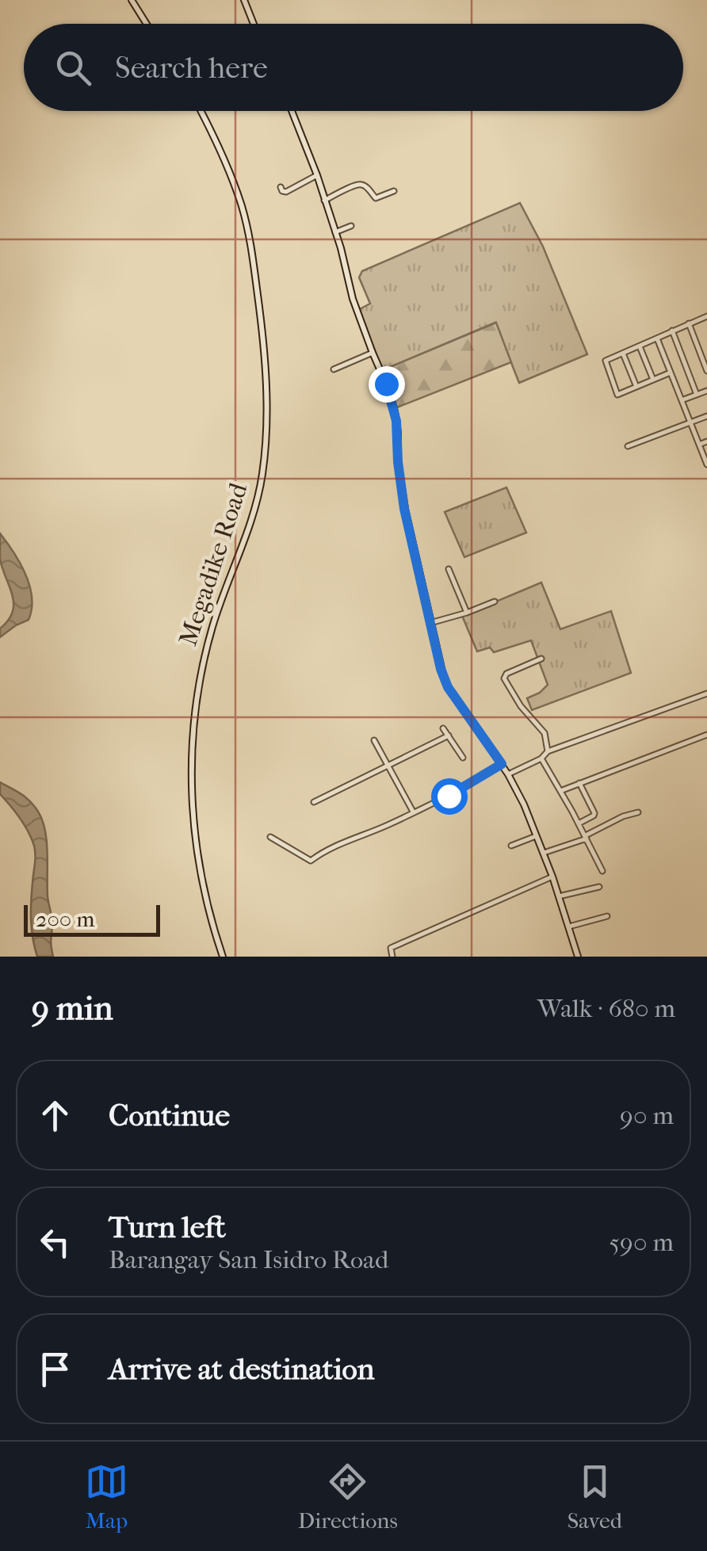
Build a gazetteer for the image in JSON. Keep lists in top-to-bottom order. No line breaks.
{"streets":{"street":["Megadike Road"]},"scale_bar":"200 m","page":{"search":"Search here","scale":"200 m","heading":["9 min","Walk · 680 m"],"list":[["Continue","90 m"],["Turn left","Barangay San Isidro Road","590 m"],"Arrive at destination"],"nav":["Map","Directions","Saved"]}}
